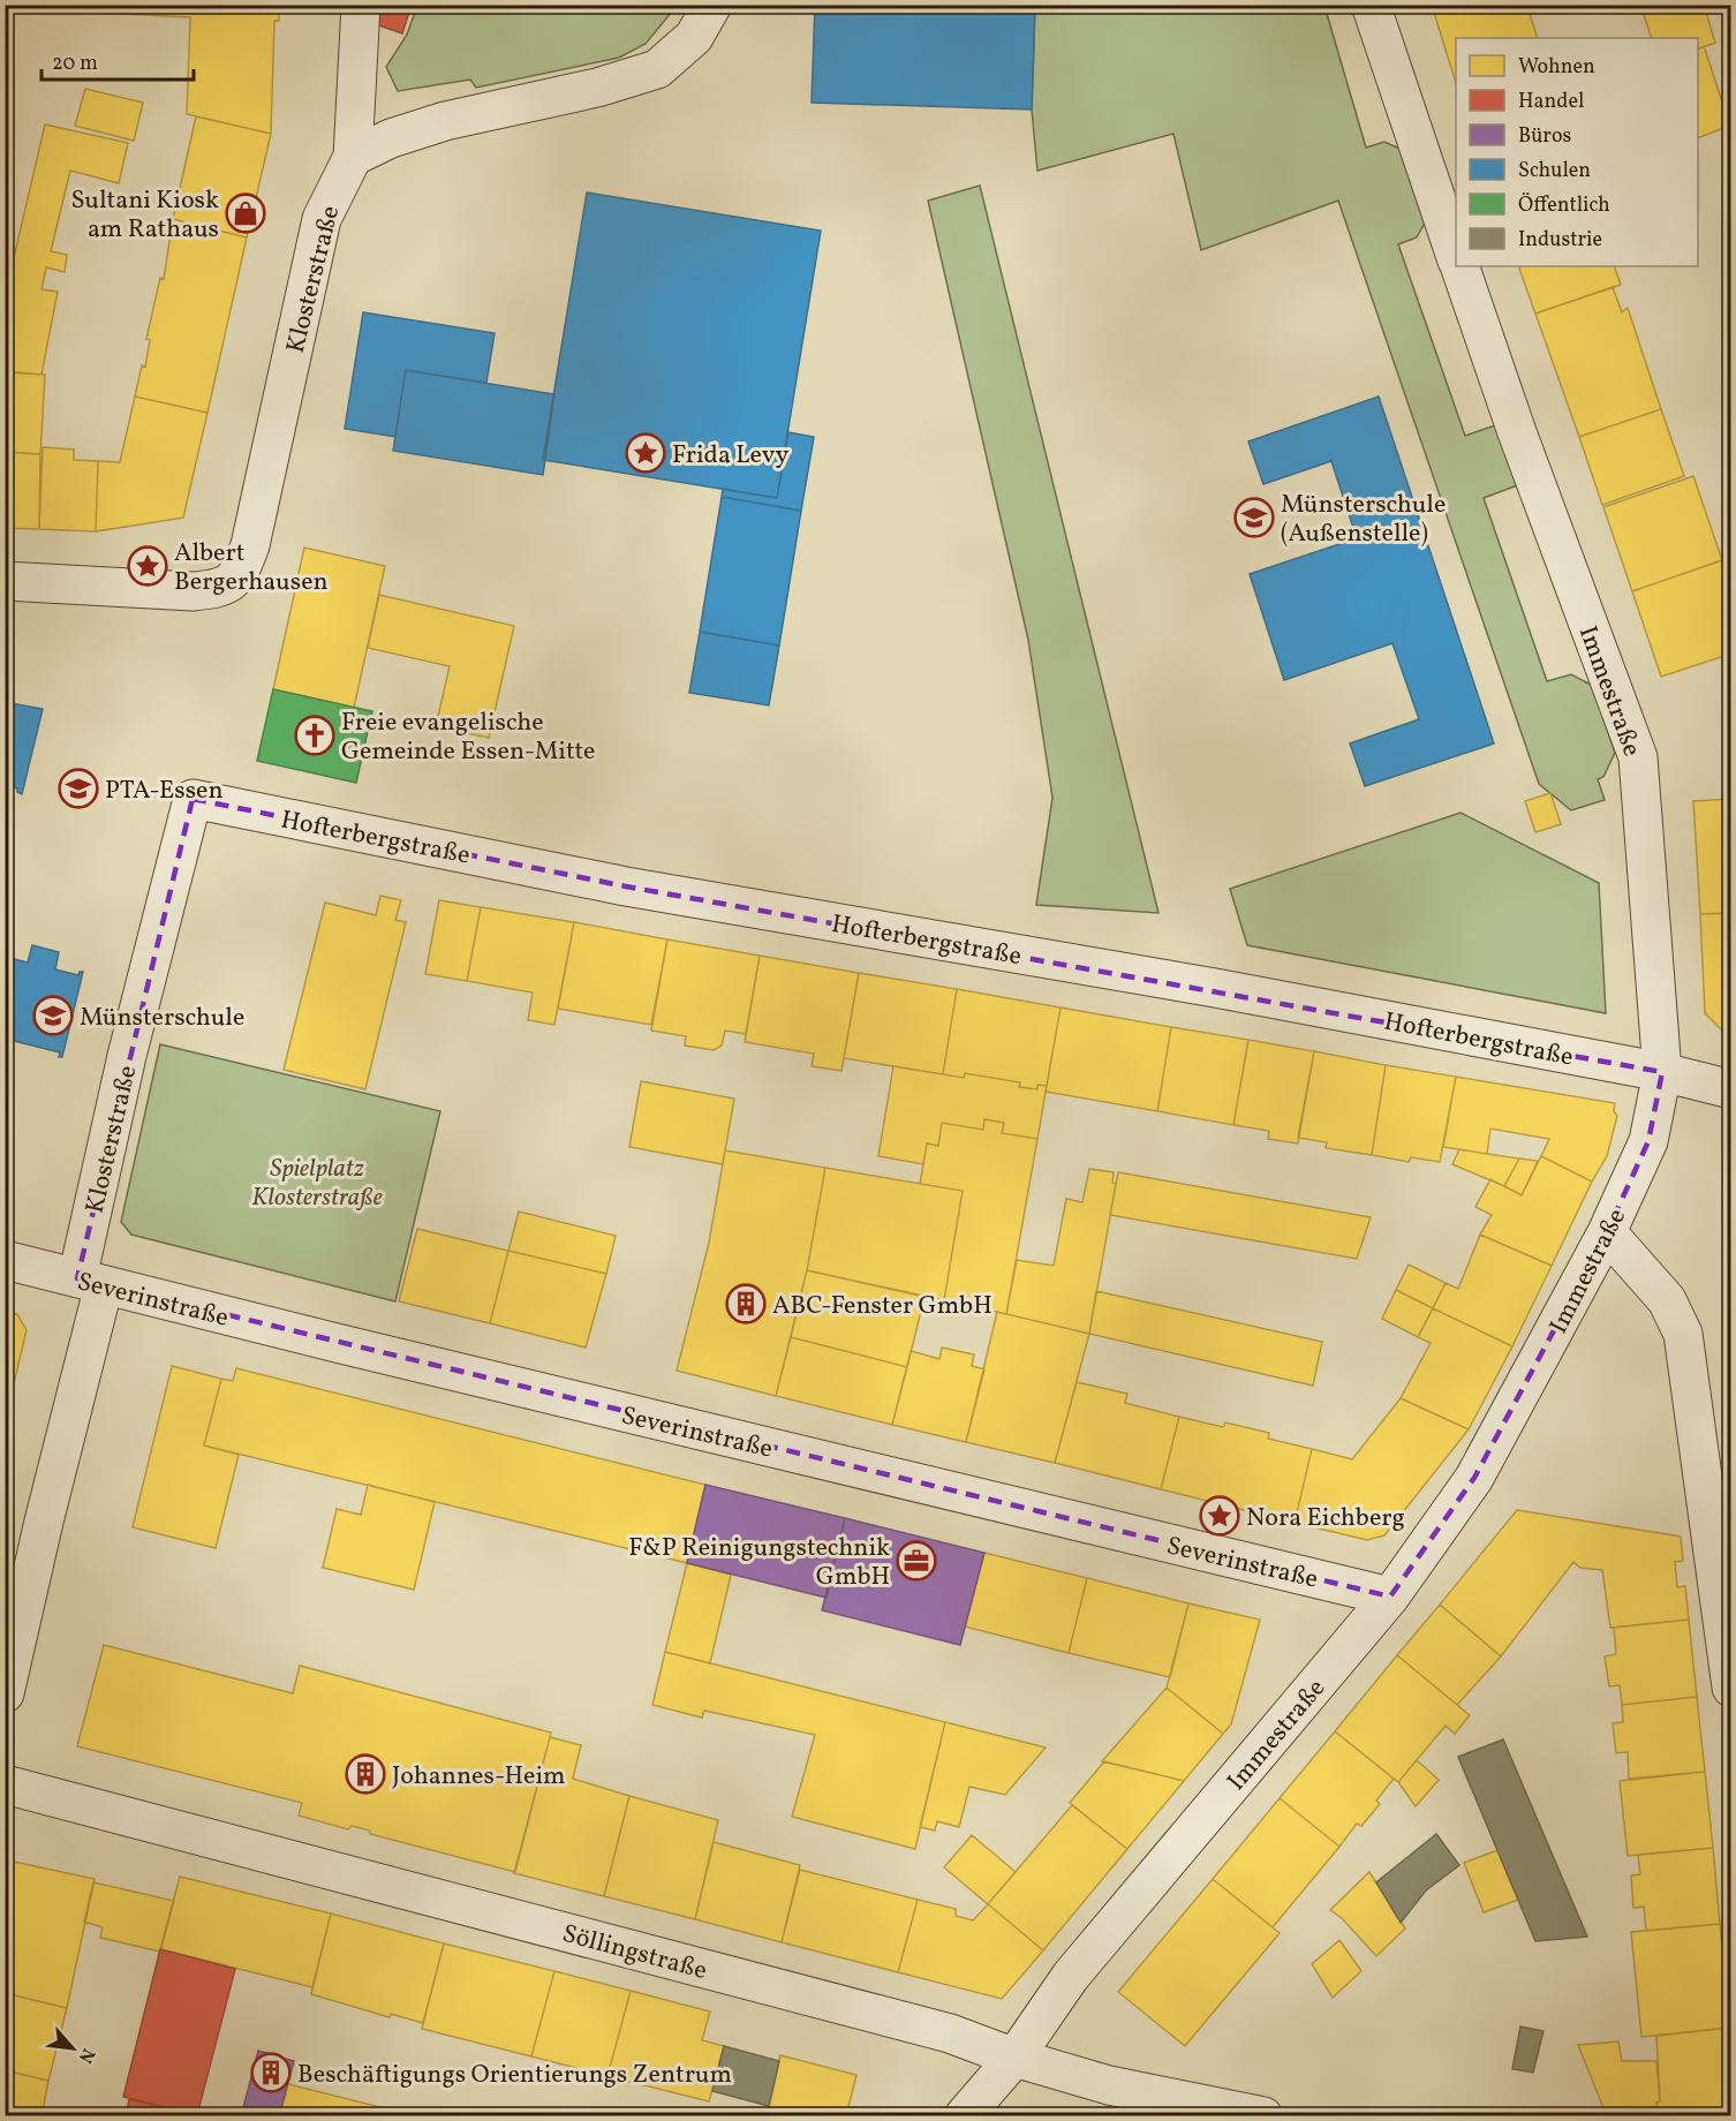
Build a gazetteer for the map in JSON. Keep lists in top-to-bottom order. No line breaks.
{"streets":{"street":["Klosterstraße","Immestraße","Hofterbergstraße","Severinstraße","Söllingstraße"]},"crossings":[["Klosterstraße","Hofterbergstraße"],["Klosterstraße","Severinstraße"],["Immestraße","Hofterbergstraße"],["Immestraße","Severinstraße"],["Immestraße","Söllingstraße"]],"parks":["Spielplatz Klosterstraße"],"places":{"shop":["Sultani Kiosk am Rathaus"],"place":["Frida Levy","Albert Bergerhausen","Nora Eichberg"],"school or university":["Münsterschule (Außenstelle)","PTA-Essen","Münsterschule"],"church":["Freie evangelische Gemeinde Essen-Mitte"],"building":["ABC-Fenster GmbH","Johannes-Heim","Beschäftigungs Orientierungs Zentrum"],"office":["F&P Reinigungstechnik GmbH"]},"legend":["Wohnen","Handel","Büros","Schulen","Öffentlich","Industrie"],"scale_bar":"20 m","north":"bottom right"}
